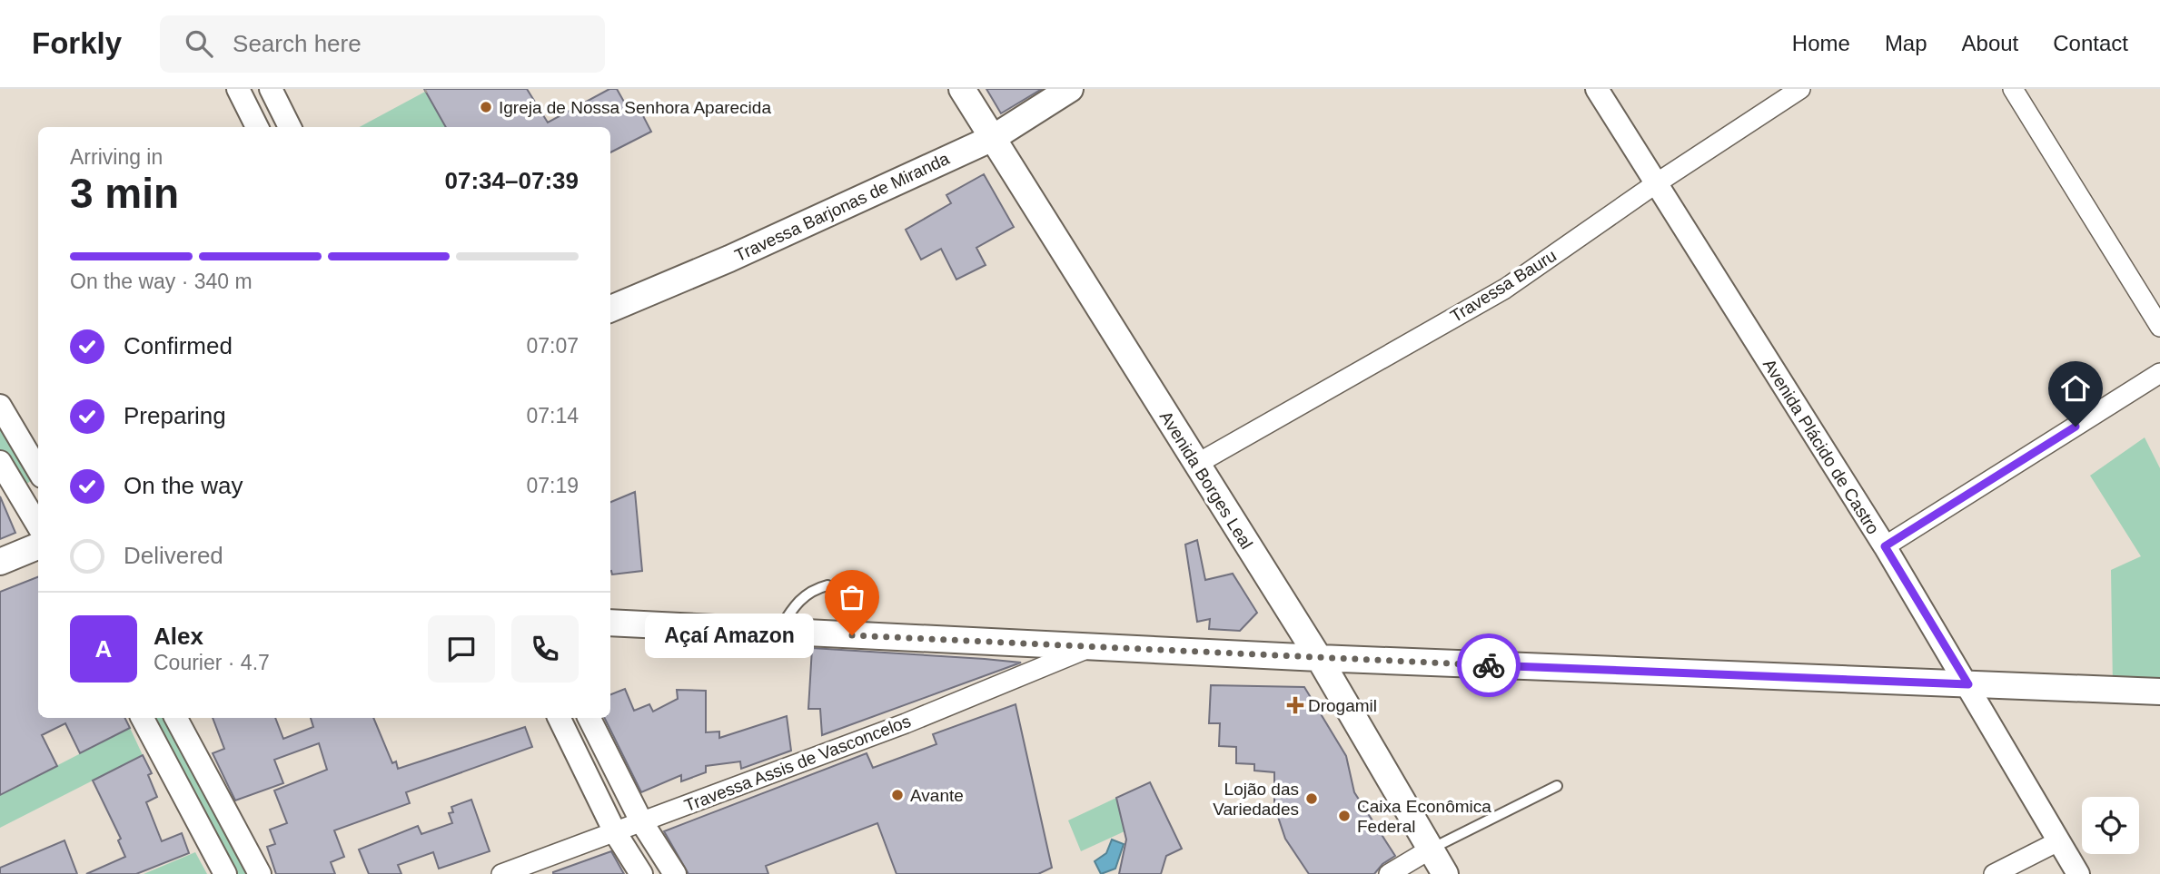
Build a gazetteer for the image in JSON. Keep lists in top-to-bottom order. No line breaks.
{"streets":{"main road":["Travessa Barjonas de Miranda","Avenida Borges Leal"],"street":["Travessa Bauru","Avenida Plácido de Castro","Travessa Assis de Vasconcelos"]},"crossings":[["Travessa Barjonas de Miranda","Avenida Borges Leal"],["Travessa Bauru","Avenida Plácido de Castro"],["Travessa Bauru","Avenida Borges Leal"]],"places":{"other":["Igreja de Nossa Senhora Aparecida","Açaí Amazon","Avante","Lojão das Variedades","Caixa Econômica Federal"],"health":["Drogamil"]},"page":{"header":"Forkly","search":"Search here","nav":["Home","Map","About","Contact"],"heading":["3 min","Arriving in","07:34–07:39"],"panel":["Alex","Courier · 4.7"],"bar":"On the way · 340 m","list":[["Confirmed","07:07"],["Preparing","07:14"],["On the way","07:19"],"Delivered"],"bubble":"Açaí Amazon","round":"A"}}
